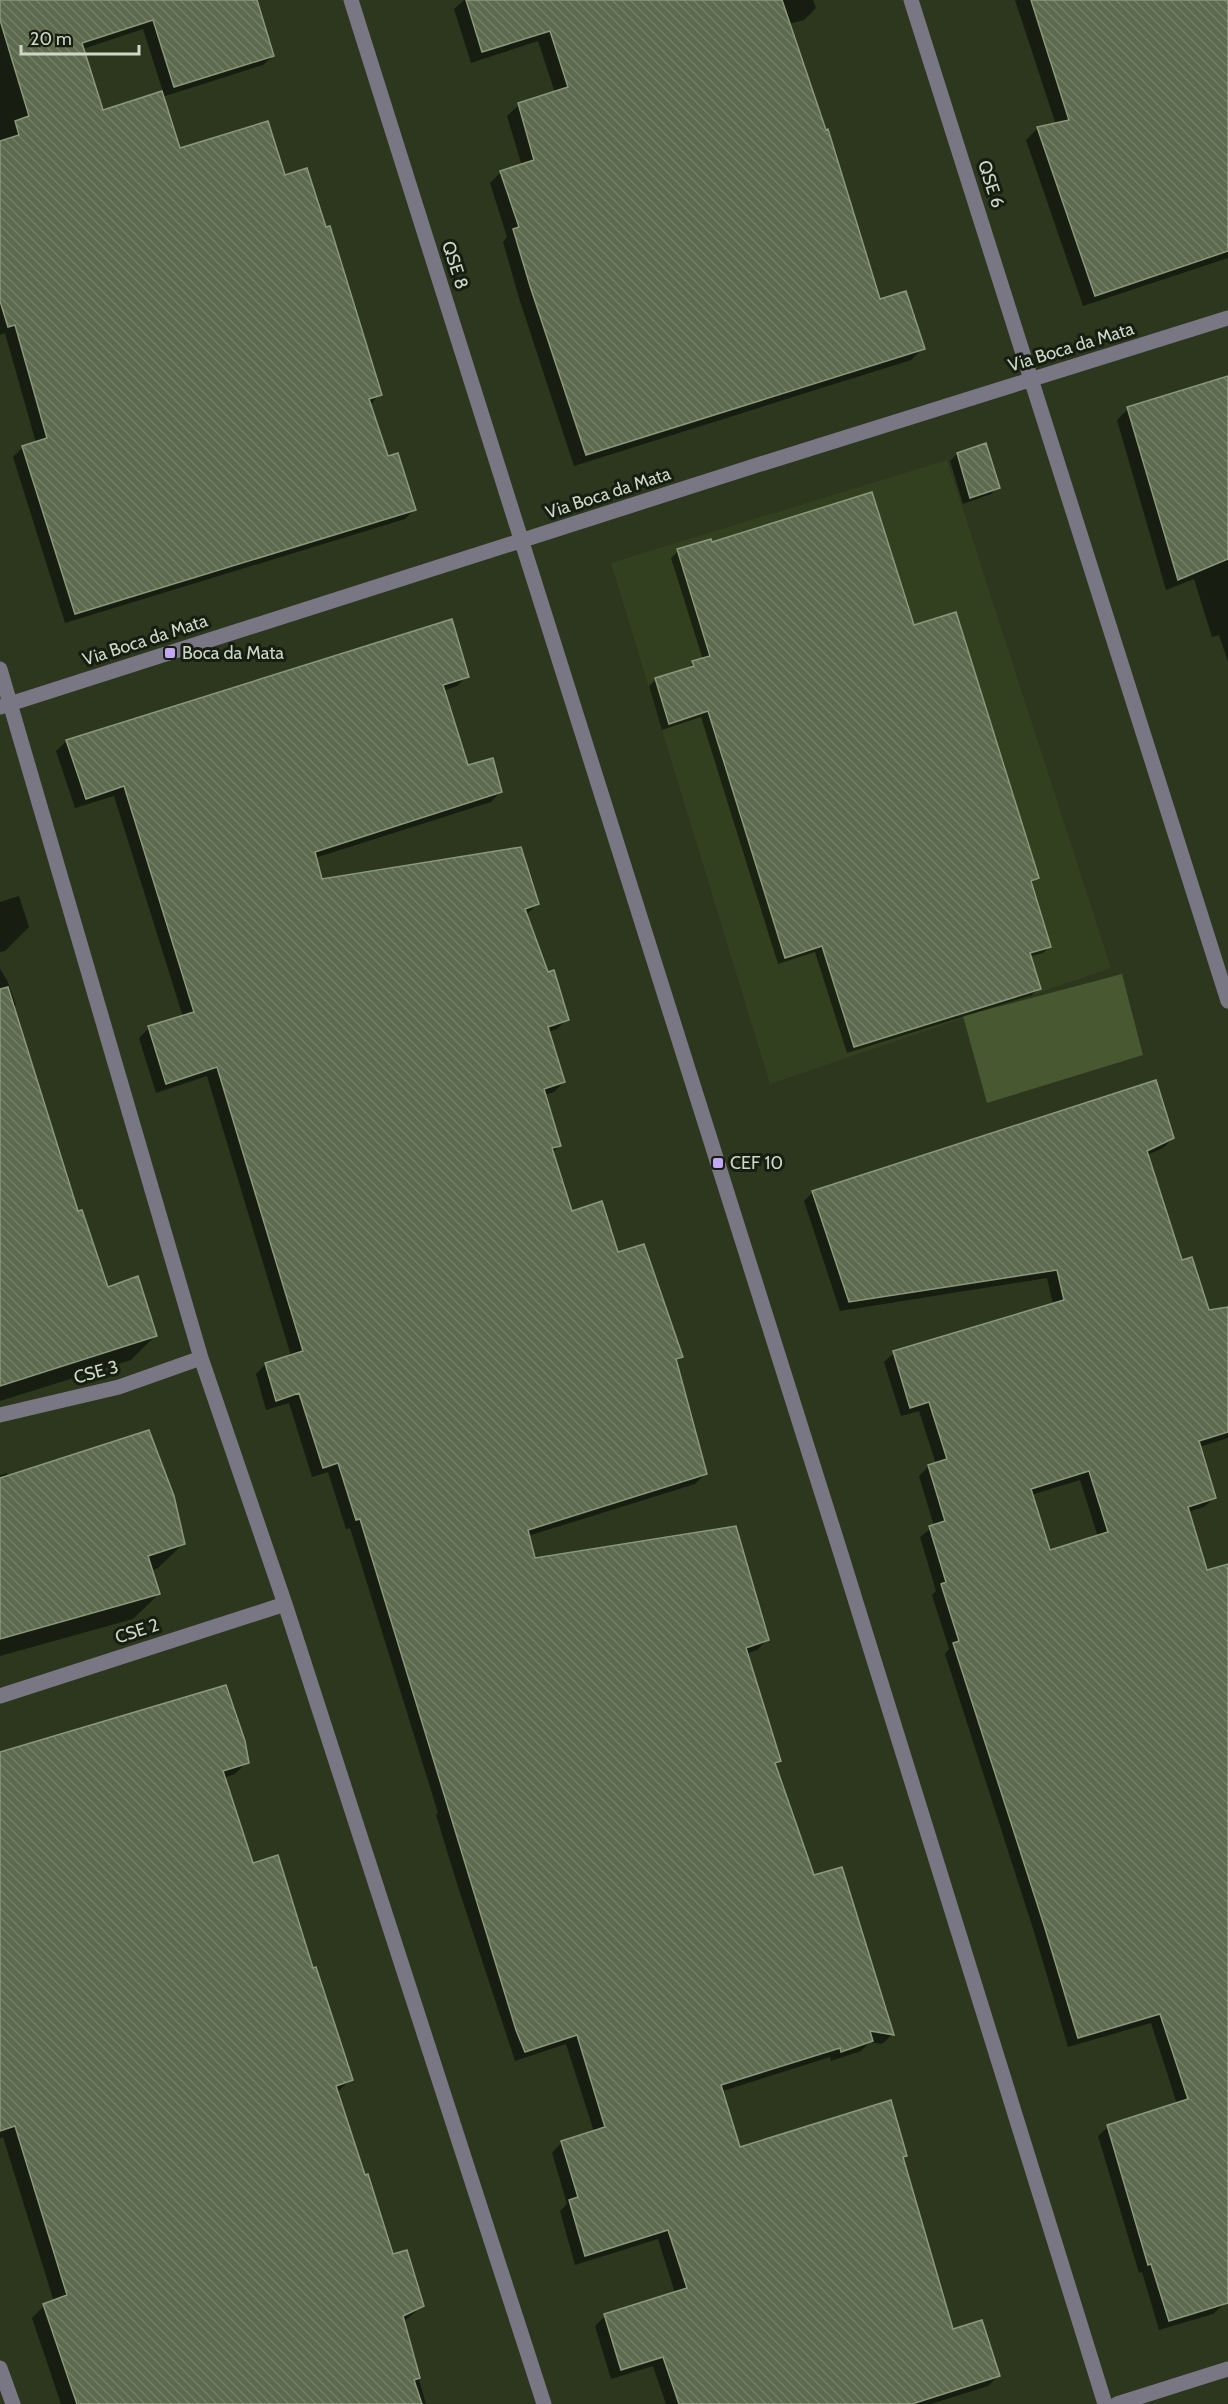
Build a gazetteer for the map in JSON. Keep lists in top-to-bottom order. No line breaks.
{"streets":{"street":["QSE 6","QSE 8","Via Boca da Mata","CSE 3","CSE 2"]},"crossings":[["QSE 6","Via Boca da Mata"],["QSE 8","Via Boca da Mata"]],"places":{"transit":["Boca da Mata","CEF 10"]},"scale_bar":"20 m"}
